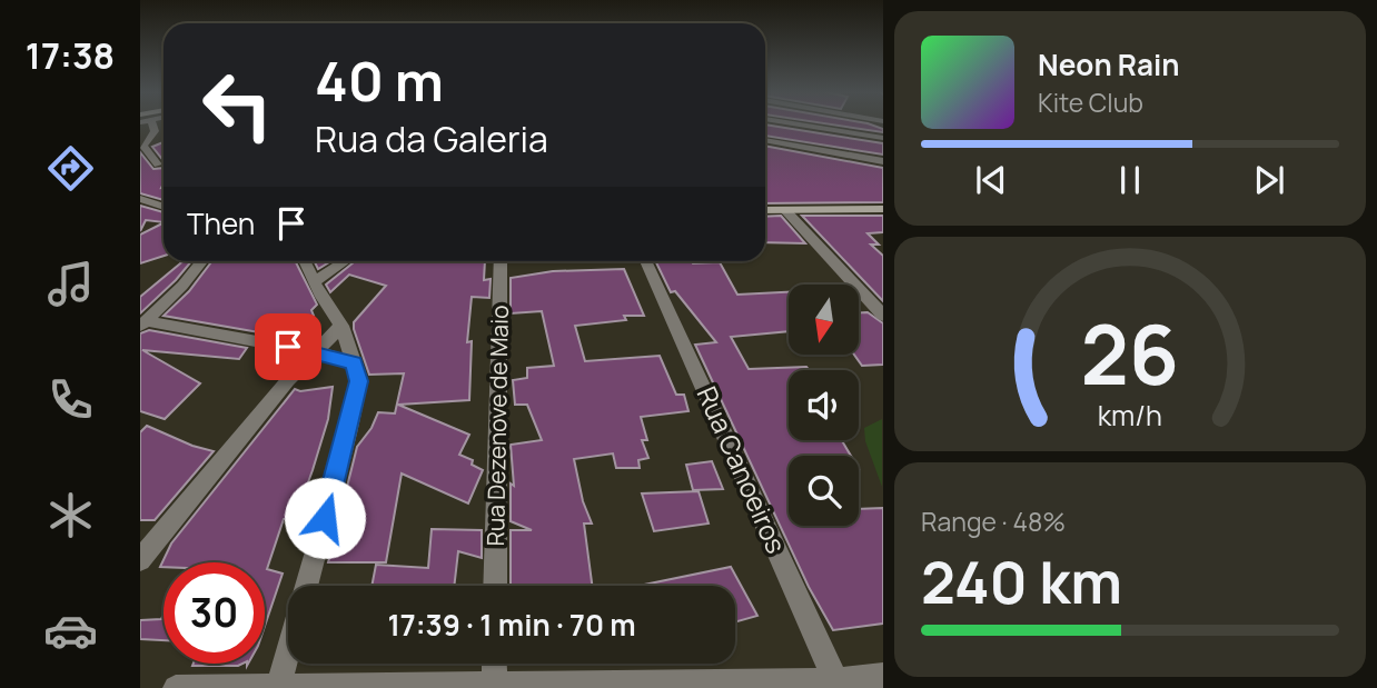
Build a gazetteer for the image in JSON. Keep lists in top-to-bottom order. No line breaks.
{"streets":{"street":["Rua Dezenove de Maio","Rua Canoeiros"]},"north":"bottom","page":{"tabs":"17:38","turn":["40 m","Rua da Galeria"],"song":["Neon Rain","Kite Club"],"then":"Then","tile":["Range · 48%","240 km"],"limit":"30","trip":"17:39 · 1 min · 70 m","gauge":["26","km/h"]}}
